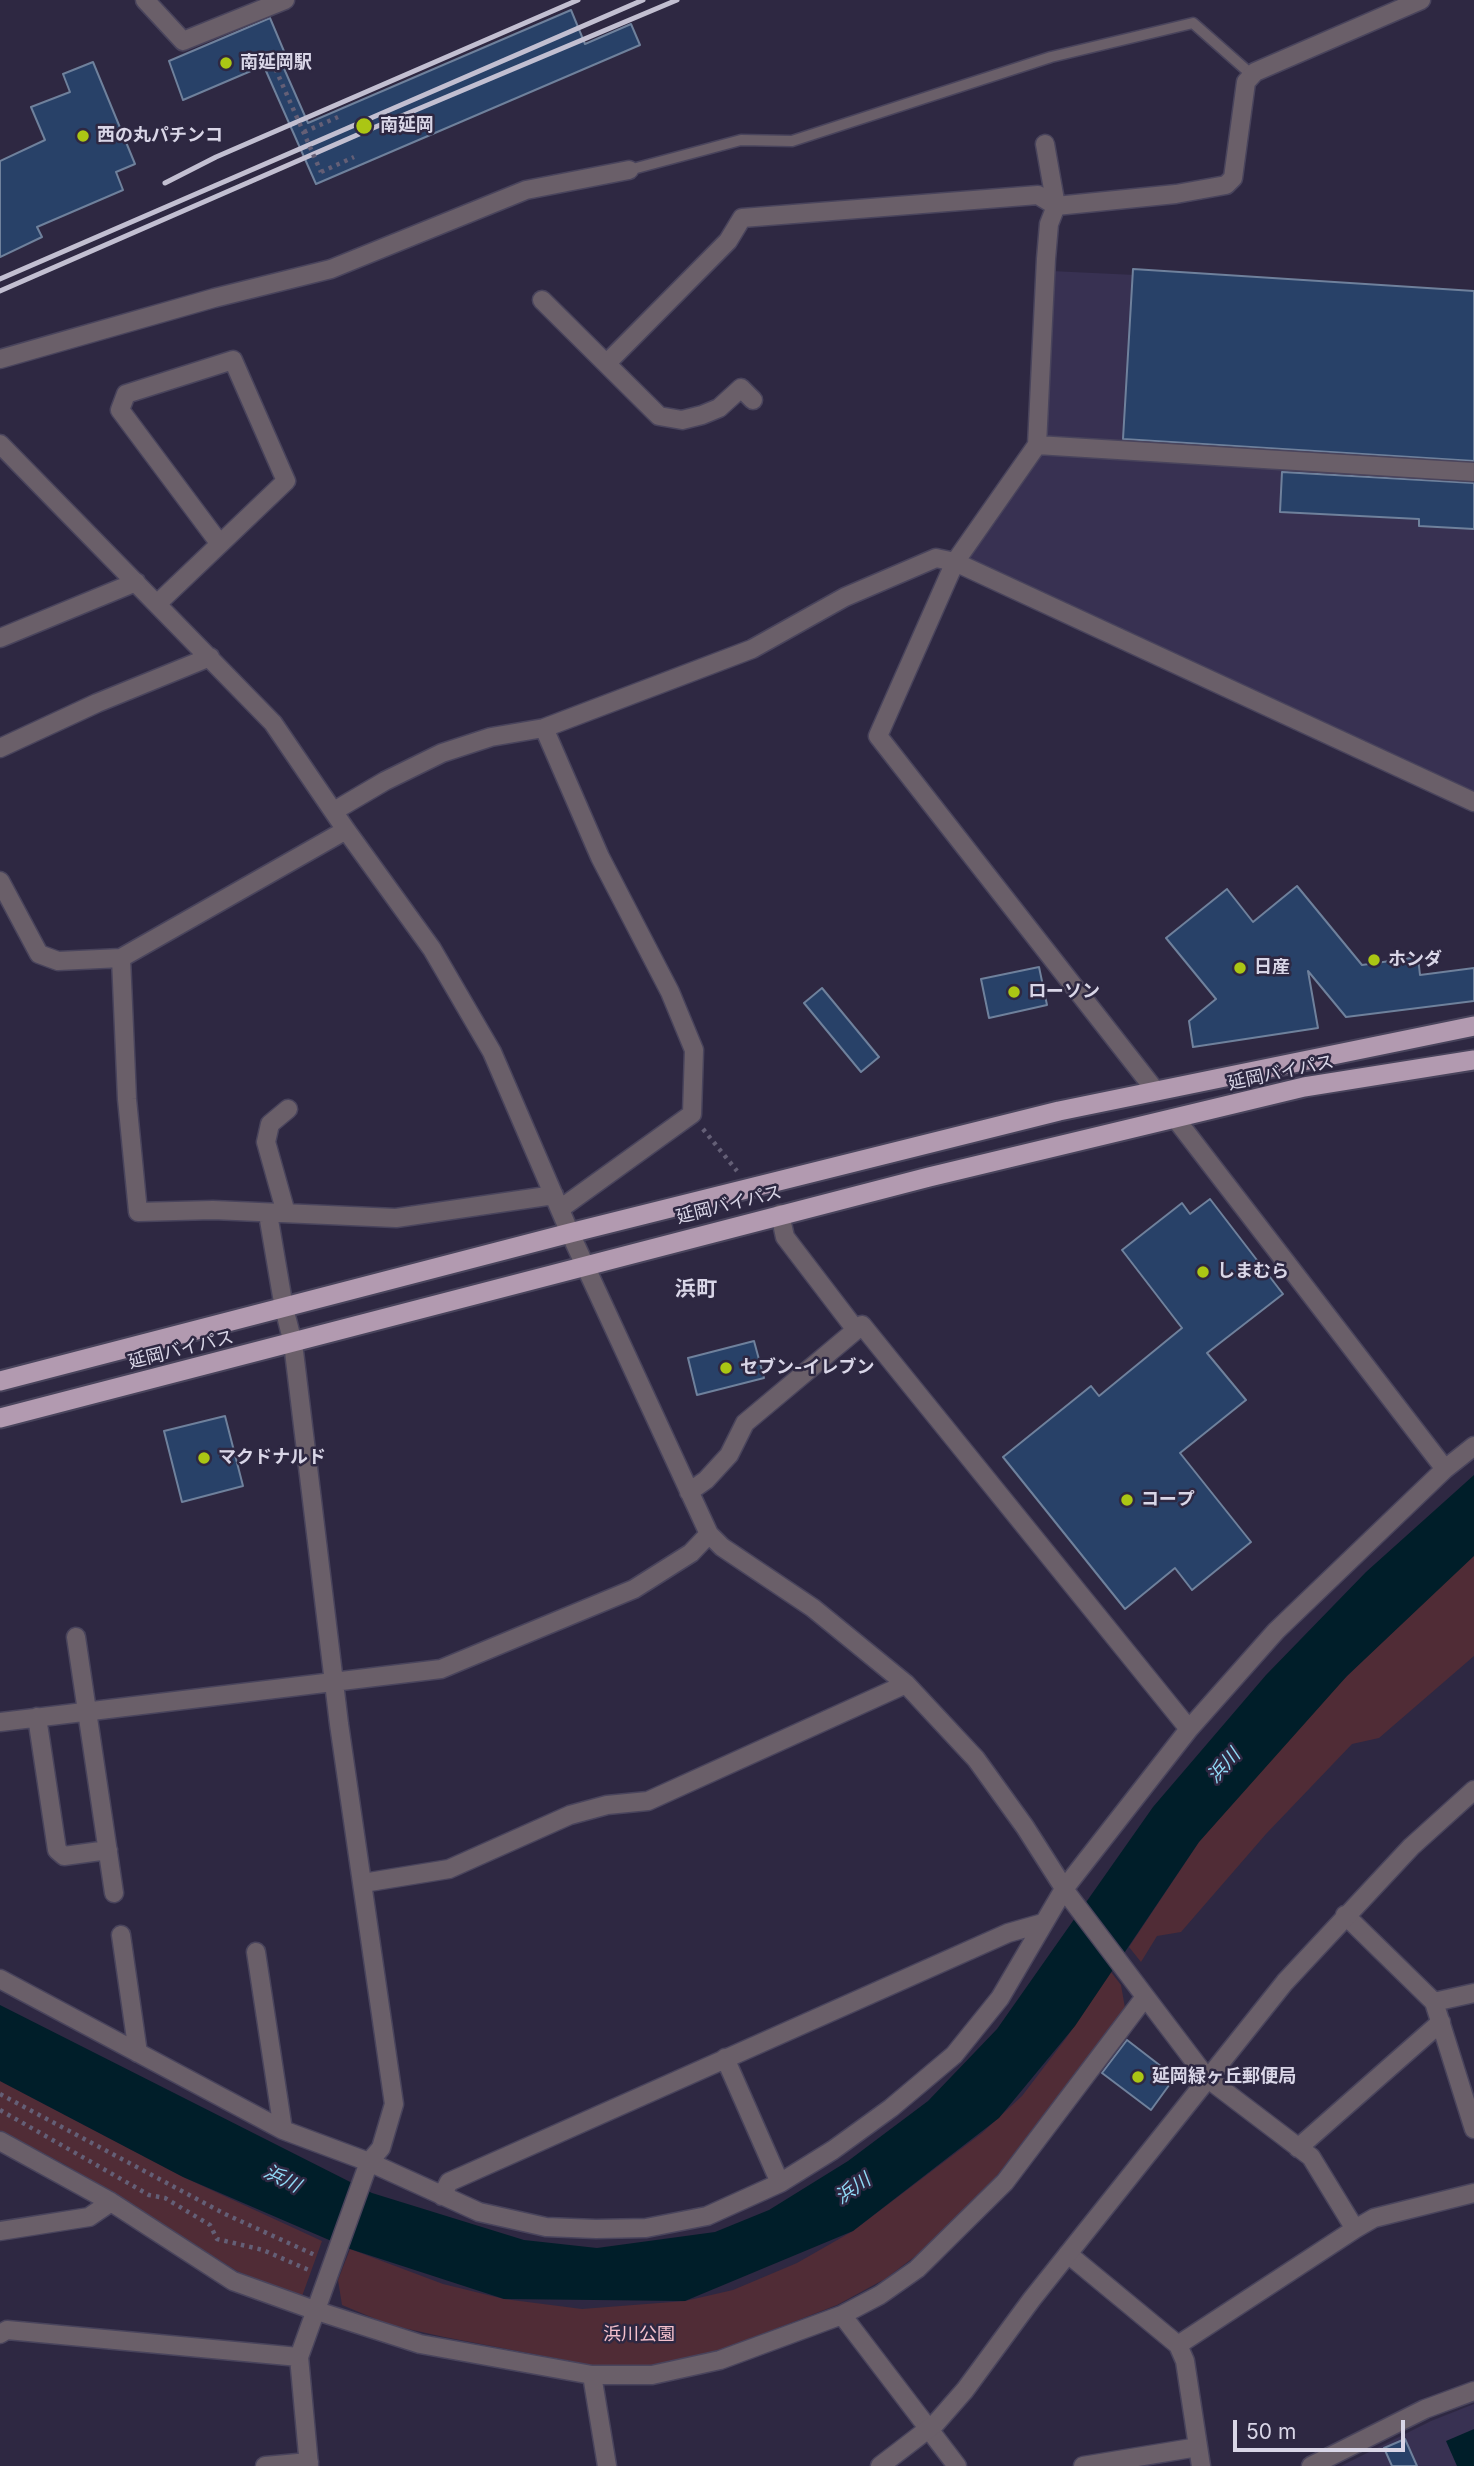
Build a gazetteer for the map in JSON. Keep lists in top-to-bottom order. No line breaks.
{"streets":{"highway":["延岡バイパス"]},"districts":["浜町"],"water":["浜川"],"parks":["浜川公園"],"places":["南延岡駅","南延岡","西の丸パチンコ","ホンダ","日産","ローソン","しまむら","セブン-イレブン","マクドナルド","コープ","延岡緑ヶ丘郵便局"],"scale_bar":"50 m"}
